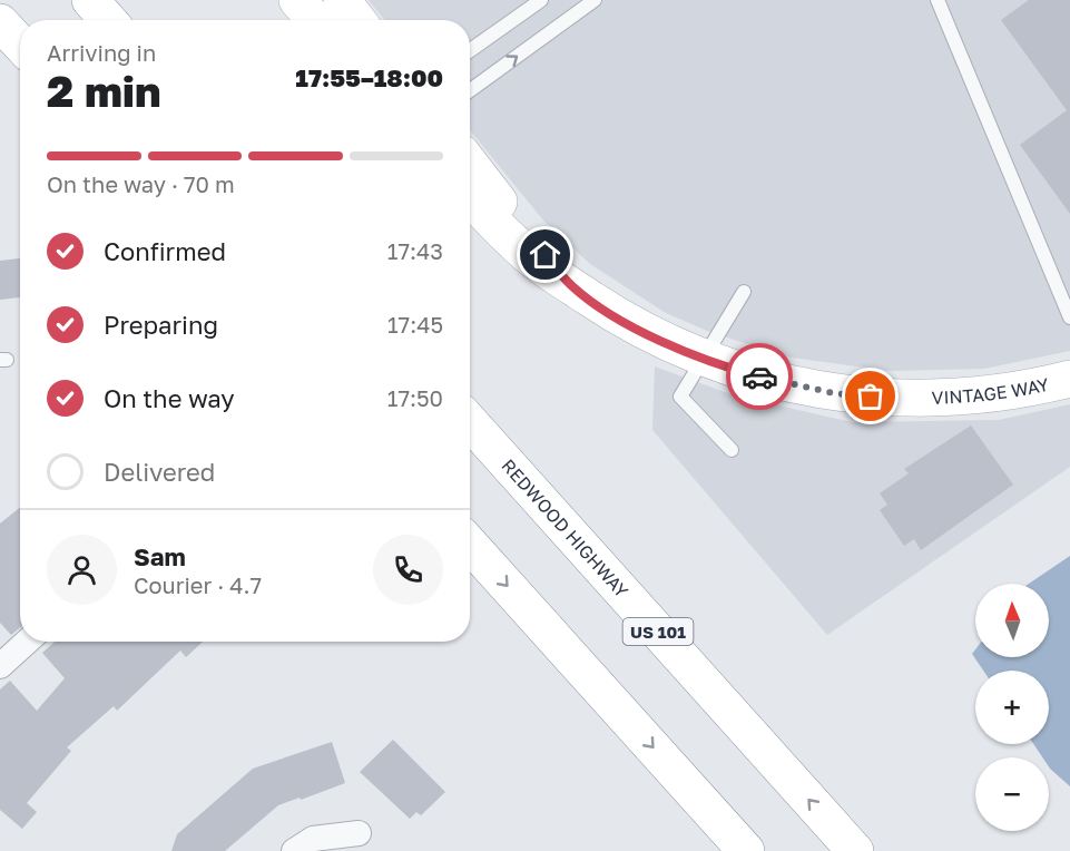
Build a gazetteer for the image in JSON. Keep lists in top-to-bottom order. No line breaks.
{"streets":{"main road":["VINTAGE WAY","REDWOOD HIGHWAY","US 101"]},"north":"top","page":{"heading":["2 min","Arriving in","17:55–18:00"],"panel":["Sam","Courier · 4.7"],"bar":"On the way · 70 m","list":[["Confirmed","17:43"],["Preparing","17:45"],["On the way","17:50"],"Delivered"],"map_buttons":["+","−"]}}
